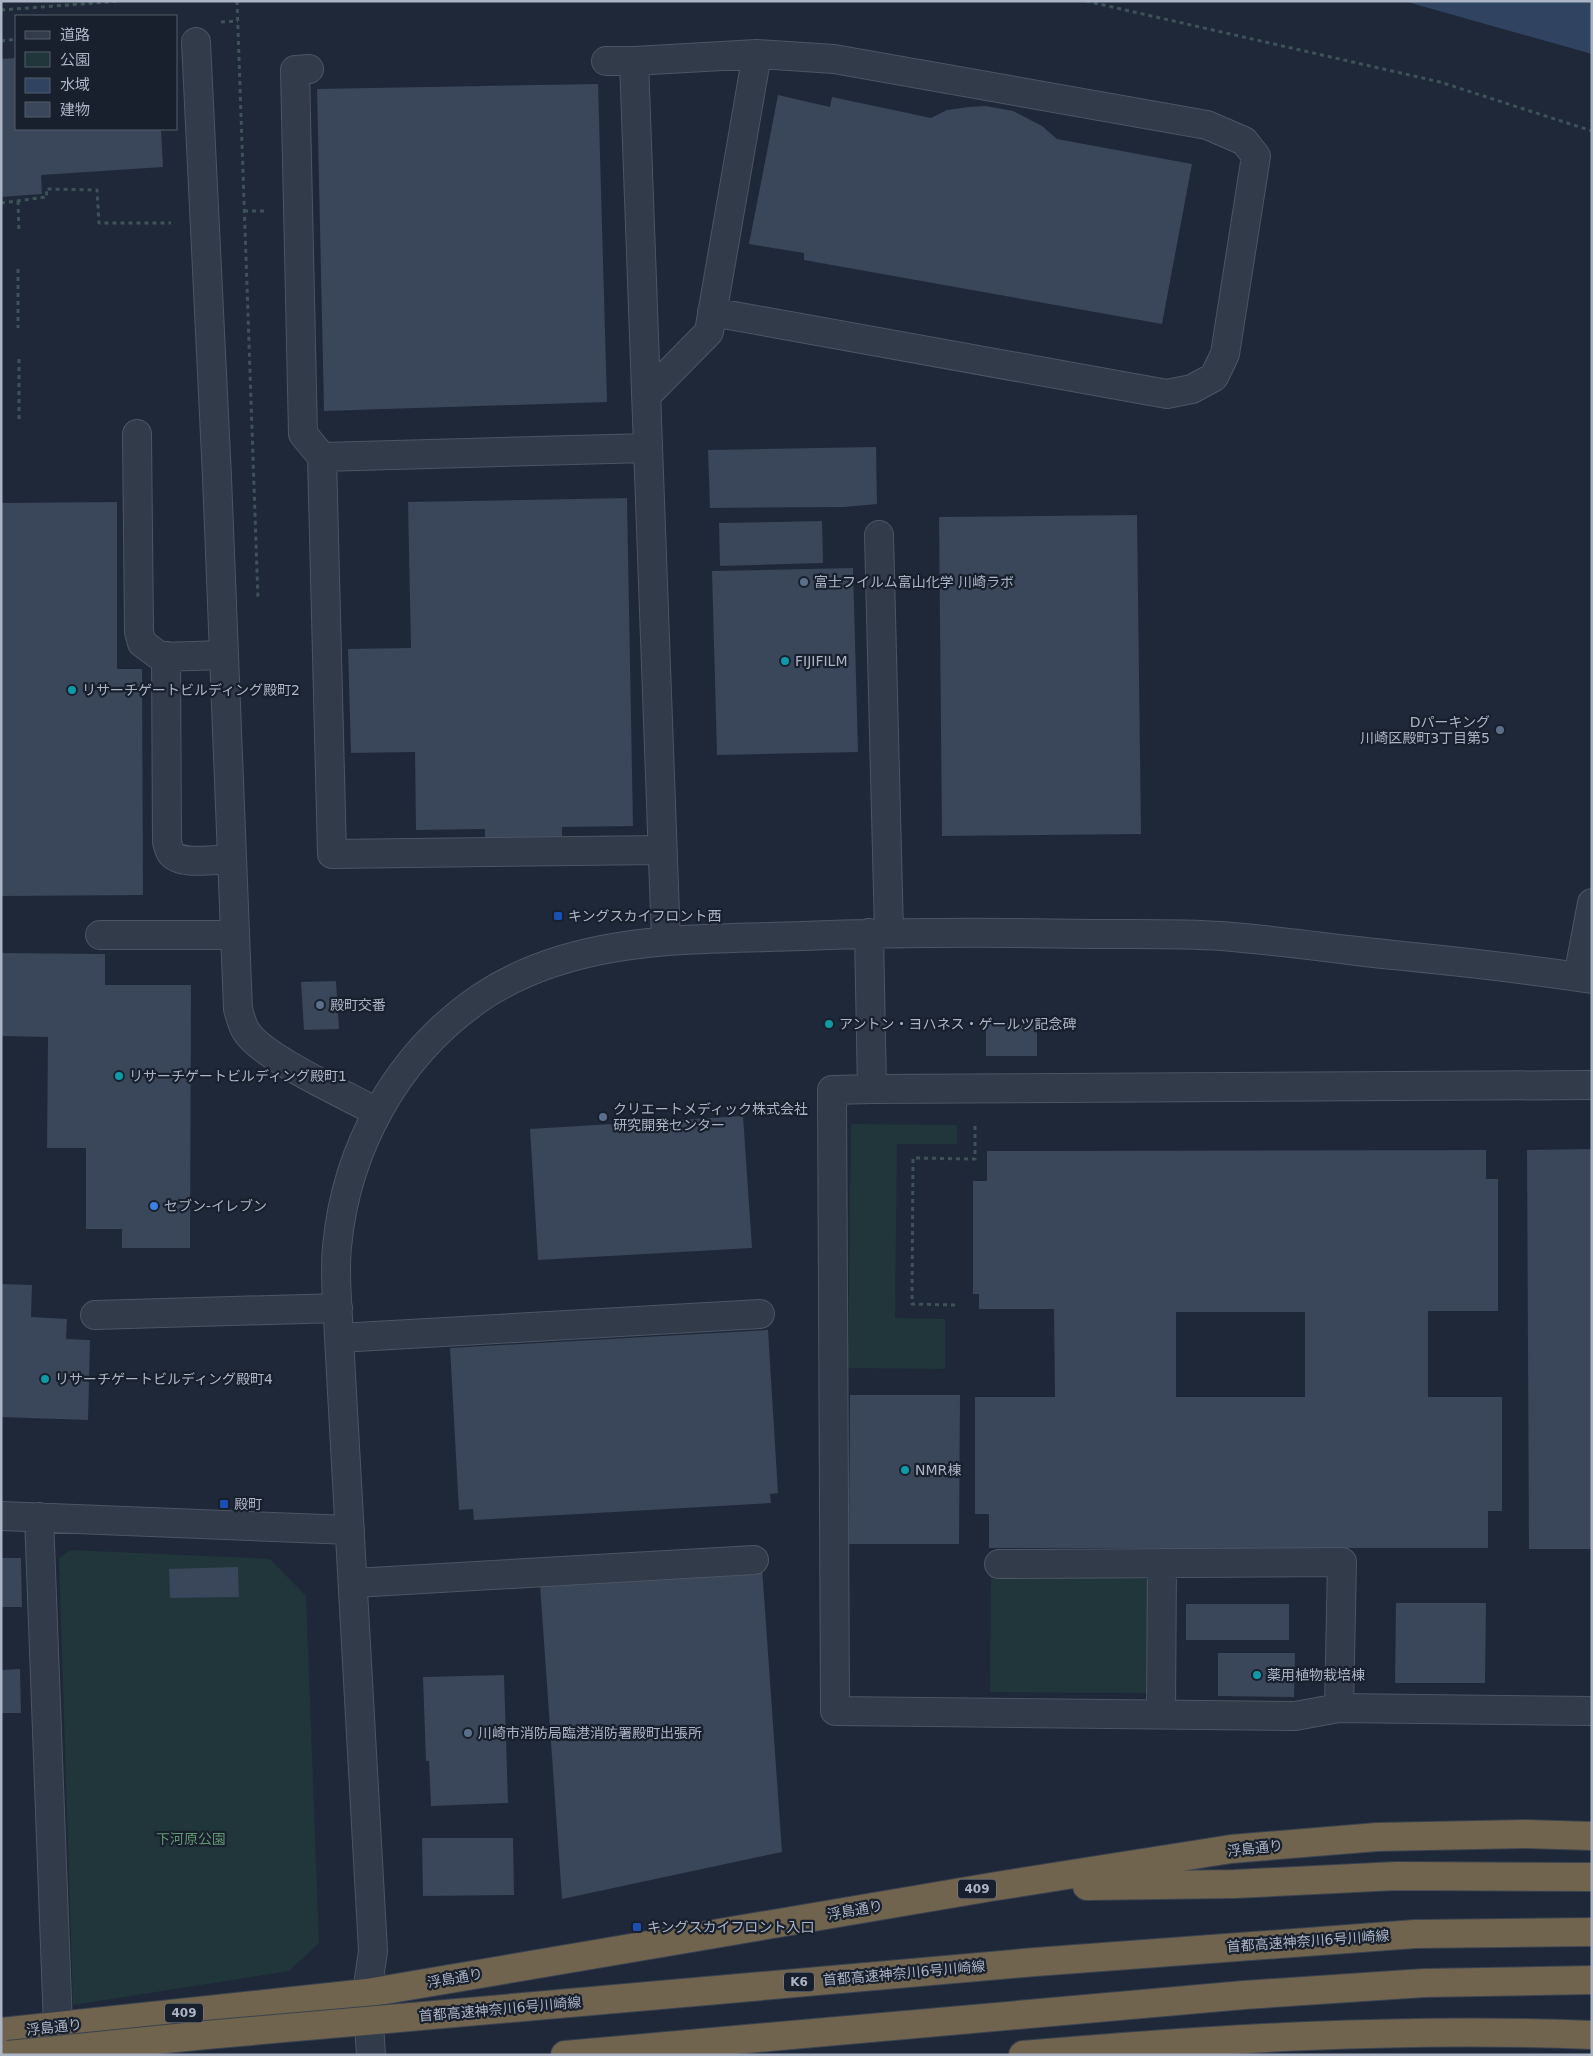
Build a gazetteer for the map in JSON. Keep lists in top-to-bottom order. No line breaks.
{"streets":{"highway":["浮島通り","409","首都高速神奈川6号川崎線","K6"]},"parks":["下河原公園"],"places":{"other":["富士フイルム富山化学 川崎ラボ","FIJIFILM","リサーチゲートビルディング殿町2","Dパーキング 川崎区殿町3丁目第5","殿町交番","アントン・ヨハネス・ゲールツ記念碑","リサーチゲートビルディング殿町1","クリエートメディック株式会社 研究開発センター","セブン-イレブン","リサーチゲートビルディング殿町4","NMR棟","薬用植物栽培棟","川崎市消防局臨港消防署殿町出張所"],"transit":["キングスカイフロント西","殿町","キングスカイフロント入口"]},"legend":["道路","公園","水域","建物"]}
